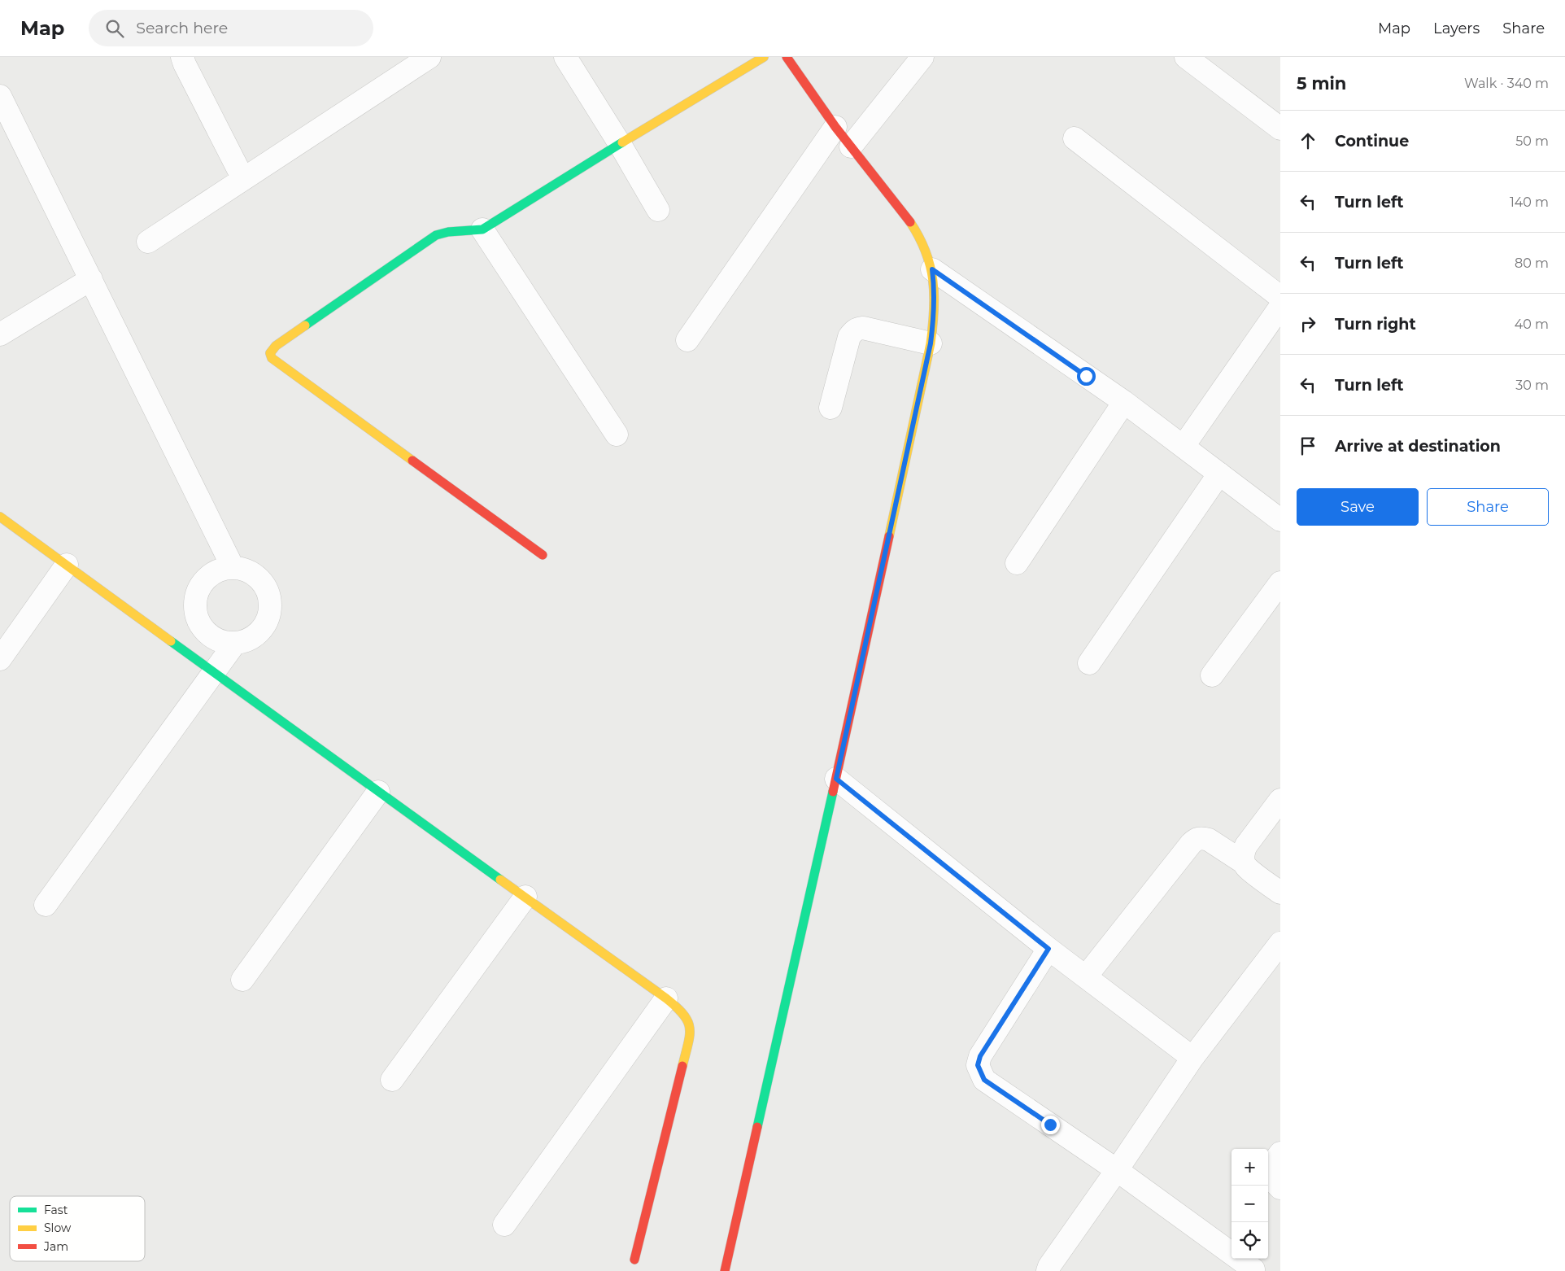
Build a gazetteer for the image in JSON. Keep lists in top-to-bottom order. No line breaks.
{"legend":["Fast","Slow","Jam"],"page":{"header":"Map","search":"Search here","nav":["Map","Layers","Share"],"heading":["5 min","Walk · 340 m"],"list":[["Continue","50 m"],["Turn left","140 m"],["Turn left","80 m"],["Turn right","40 m"],["Turn left","30 m"],"Arrive at destination"],"buttons":["Save","Share"],"map_buttons":["+","−"]}}
